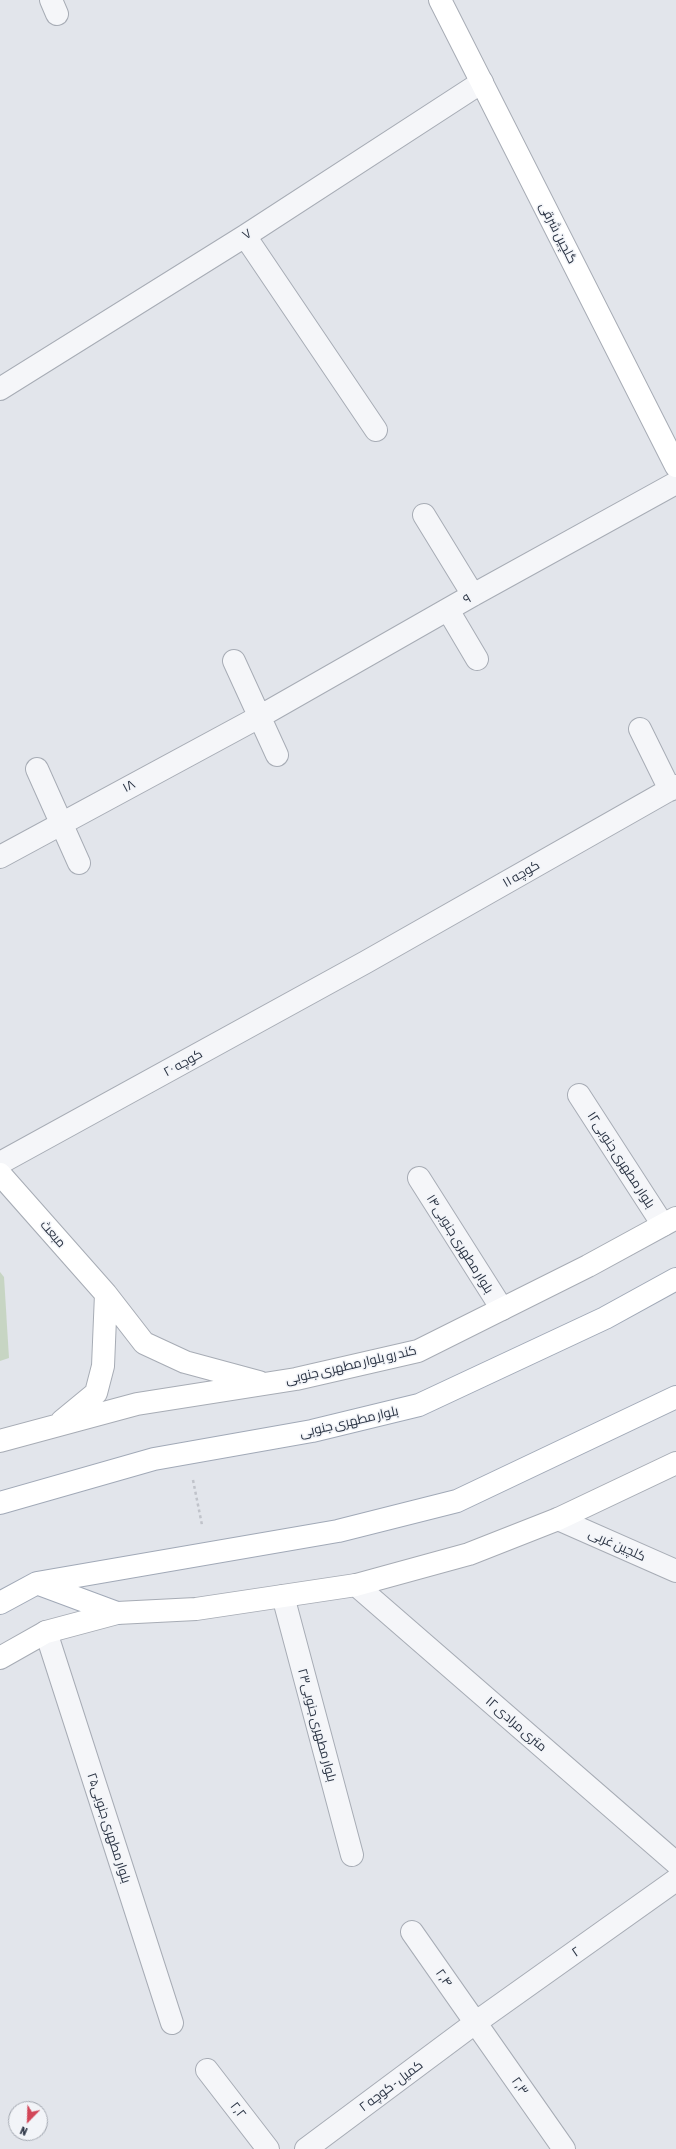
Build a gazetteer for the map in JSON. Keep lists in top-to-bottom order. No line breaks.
{"streets":{"main road":["گلچین شرقی","مبعث","کند رو بلوار مطهری جنوبی","بلوار مطهری جنوبی"],"street":["۷","۹","۱۸","کوچه ۱۱","کوچه ۲۰","بلوار مطهری جنوبی۱۲","بلوار مطهری جنوبی۱۴","کلچین غربی","۱۲ متری مرادی","بلوار مطهری جنوبی۲۳","بلوار مطهری جنوبی۲۵","۲","۲٫۴","کمیل - کوچه ۲","۲٫۳","۲٫۲"]},"crossings":[["گلچین شرقی","۷"],["۹","۱۸"],["کوچه ۱۱","کوچه ۲۰"],["بلوار مطهری جنوبی۱۲","کند رو بلوار مطهری جنوبی"],["مبعث","کند رو بلوار مطهری جنوبی"],["بلوار مطهری جنوبی۱۴","کند رو بلوار مطهری جنوبی"],["۲","۲٫۴"],["۲","کمیل - کوچه ۲"],["۲","۲٫۳"],["۲٫۴","کمیل - کوچه ۲"],["۲٫۴","۲٫۳"],["کمیل - کوچه ۲","۲٫۳"]],"north":"bottom left"}
